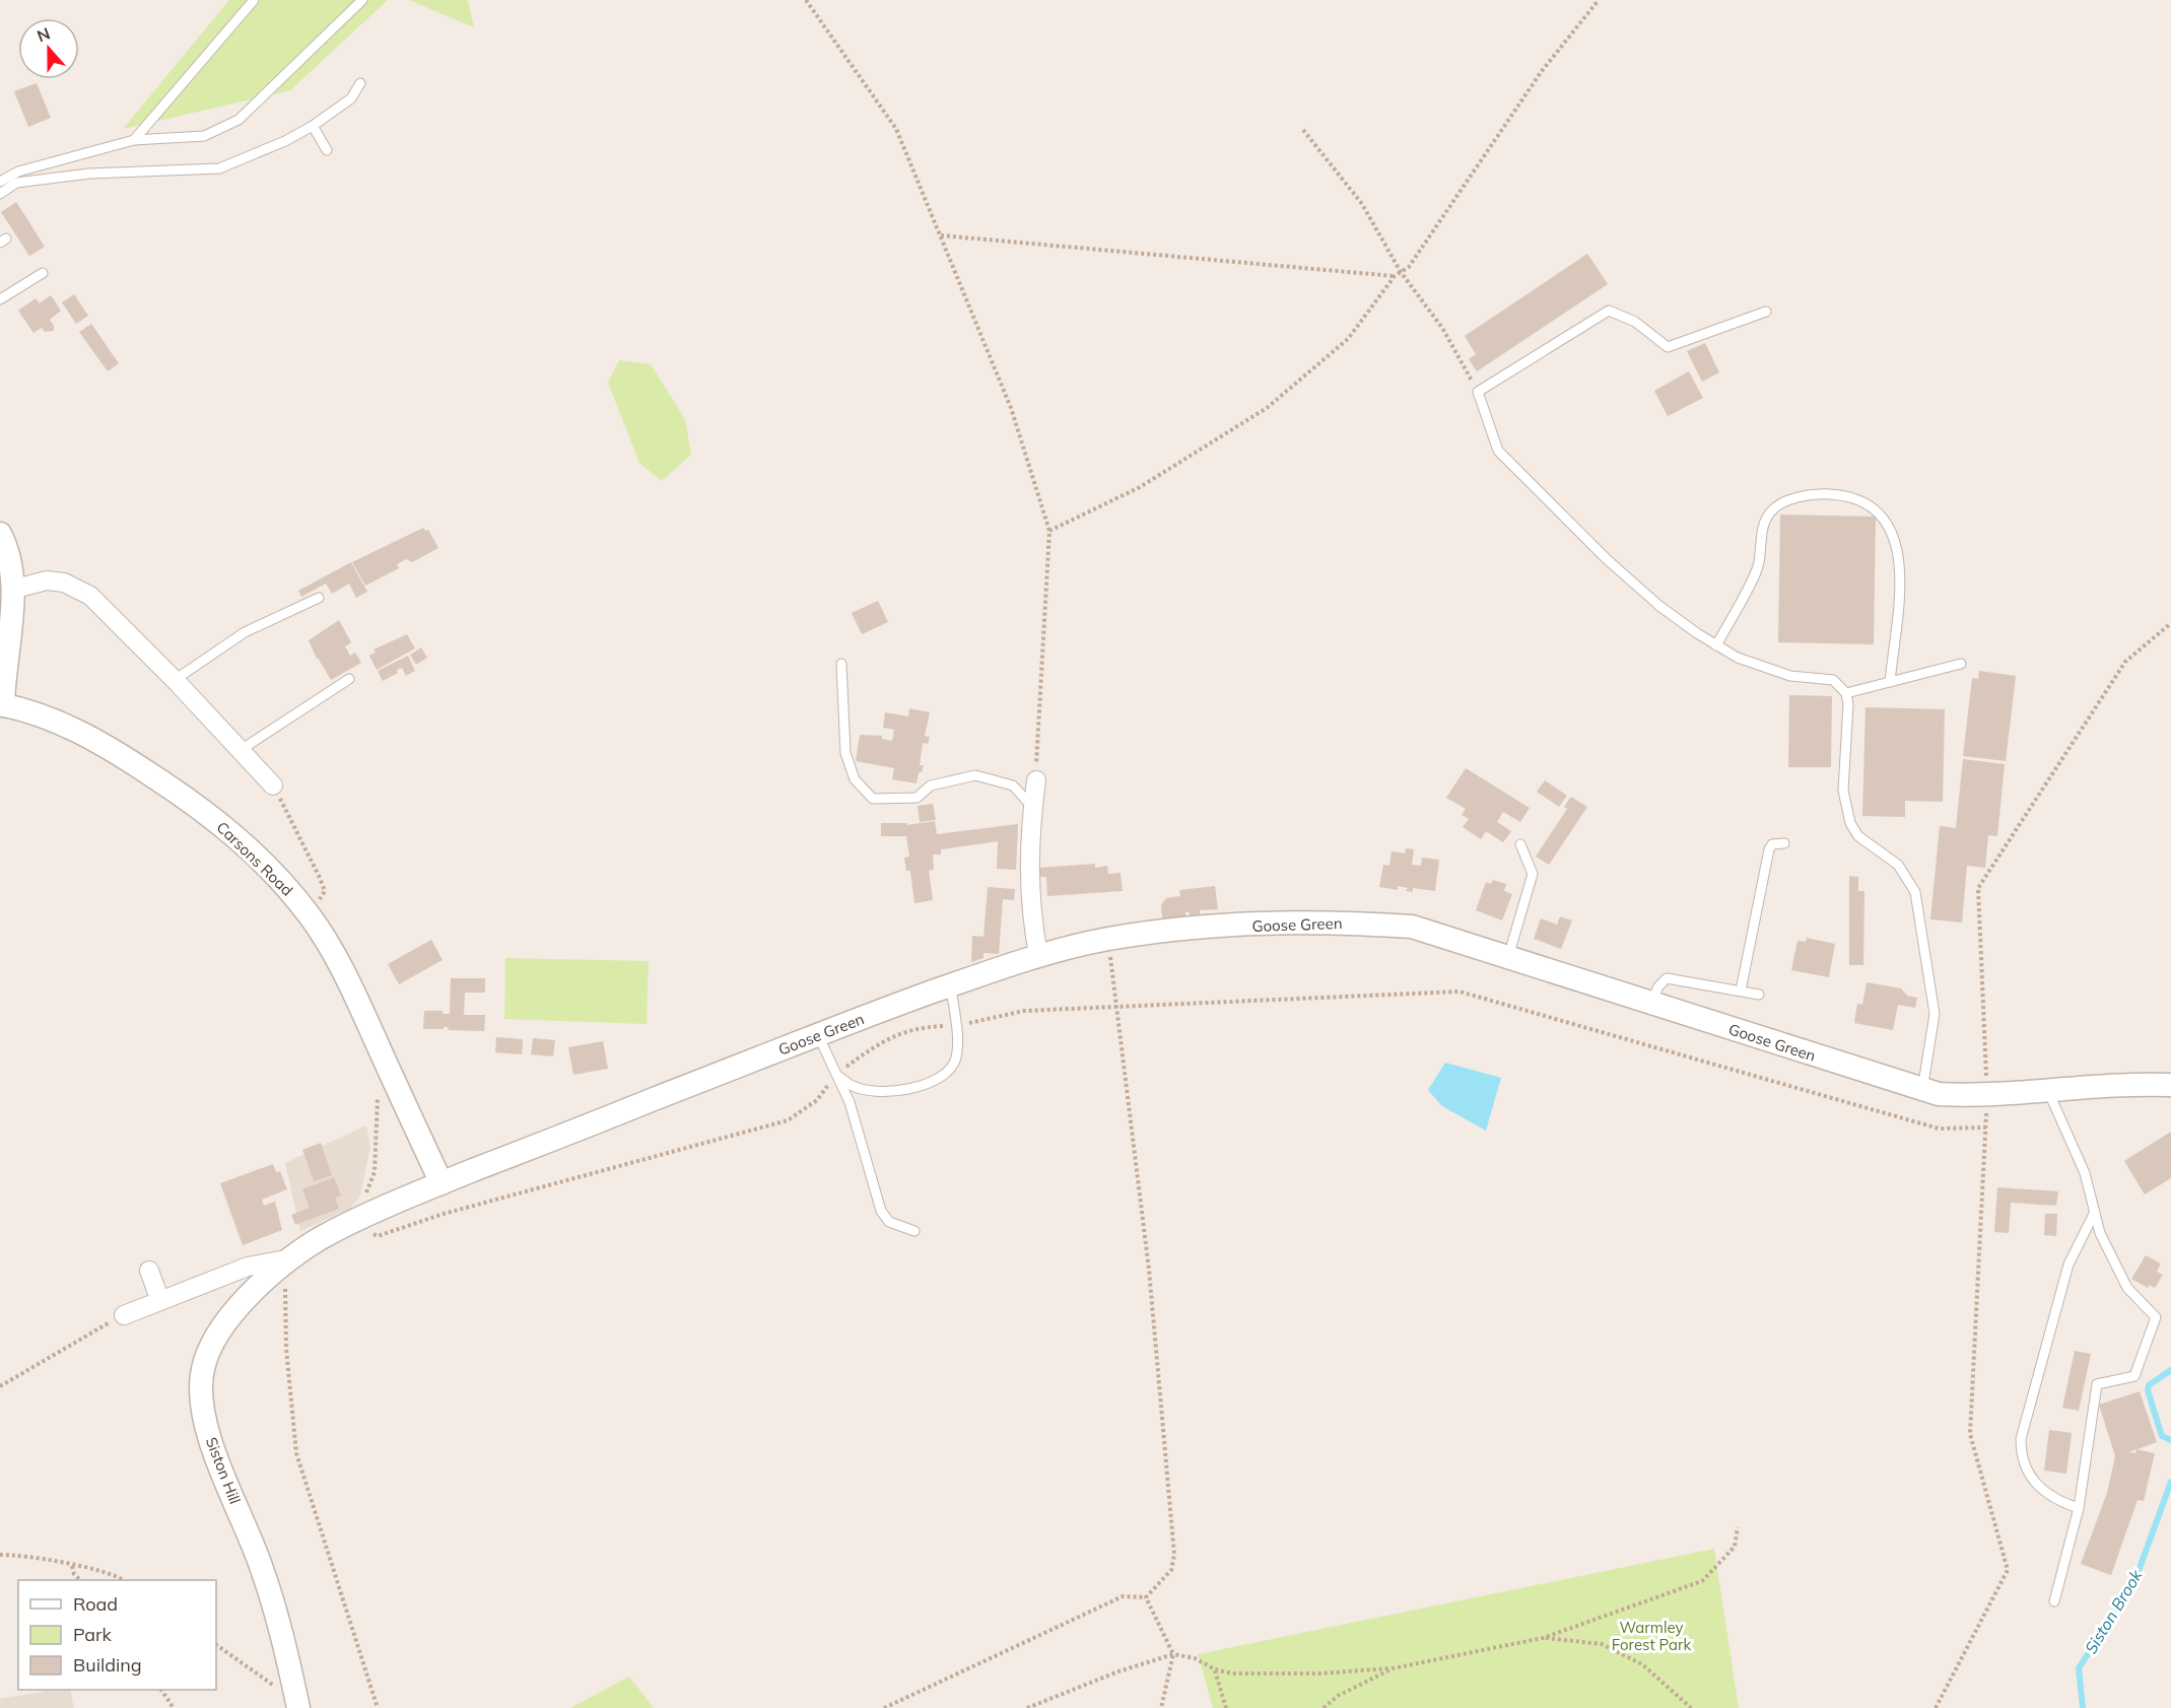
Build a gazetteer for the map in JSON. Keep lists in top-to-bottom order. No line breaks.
{"streets":{"street":["Carsons Road","Goose Green","Siston Hill"]},"crossings":[["Carsons Road","Goose Green"],["Carsons Road","Siston Hill"],["Goose Green","Siston Hill"]],"water":["Siston Brook"],"parks":["Warmley Forest Park"],"legend":["Road","Park","Building"],"north":"top"}
